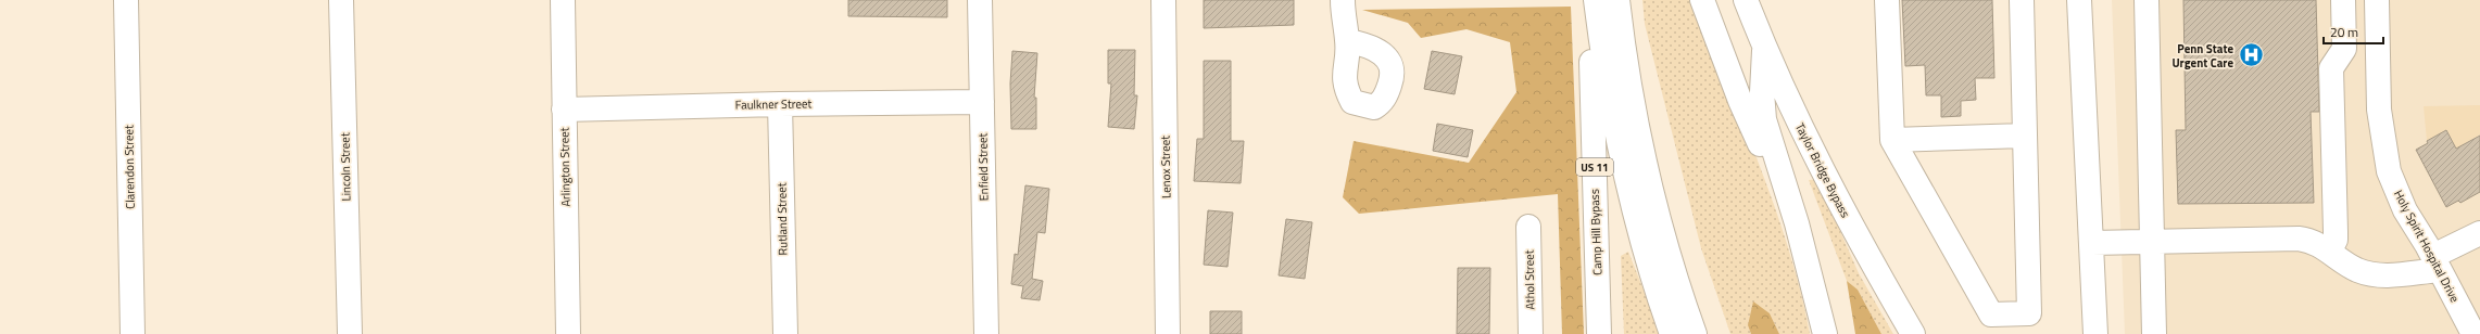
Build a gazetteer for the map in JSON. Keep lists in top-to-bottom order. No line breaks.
{"streets":{"street":["Faulkner Street","Clarendon Street","Lincoln Street","Arlington Street","Enfield Street","Lenox Street","US 11","Taylor Bridge Bypass","Rutland Street","Camp Hill Bypass","Holy Spirit Hospital Drive","Athol Street"]},"crossings":[["Faulkner Street","Arlington Street"],["Faulkner Street","Enfield Street"],["Faulkner Street","Rutland Street"]],"places":{"hospital":["Penn State Urgent Care"]},"scale_bar":"20 m"}
